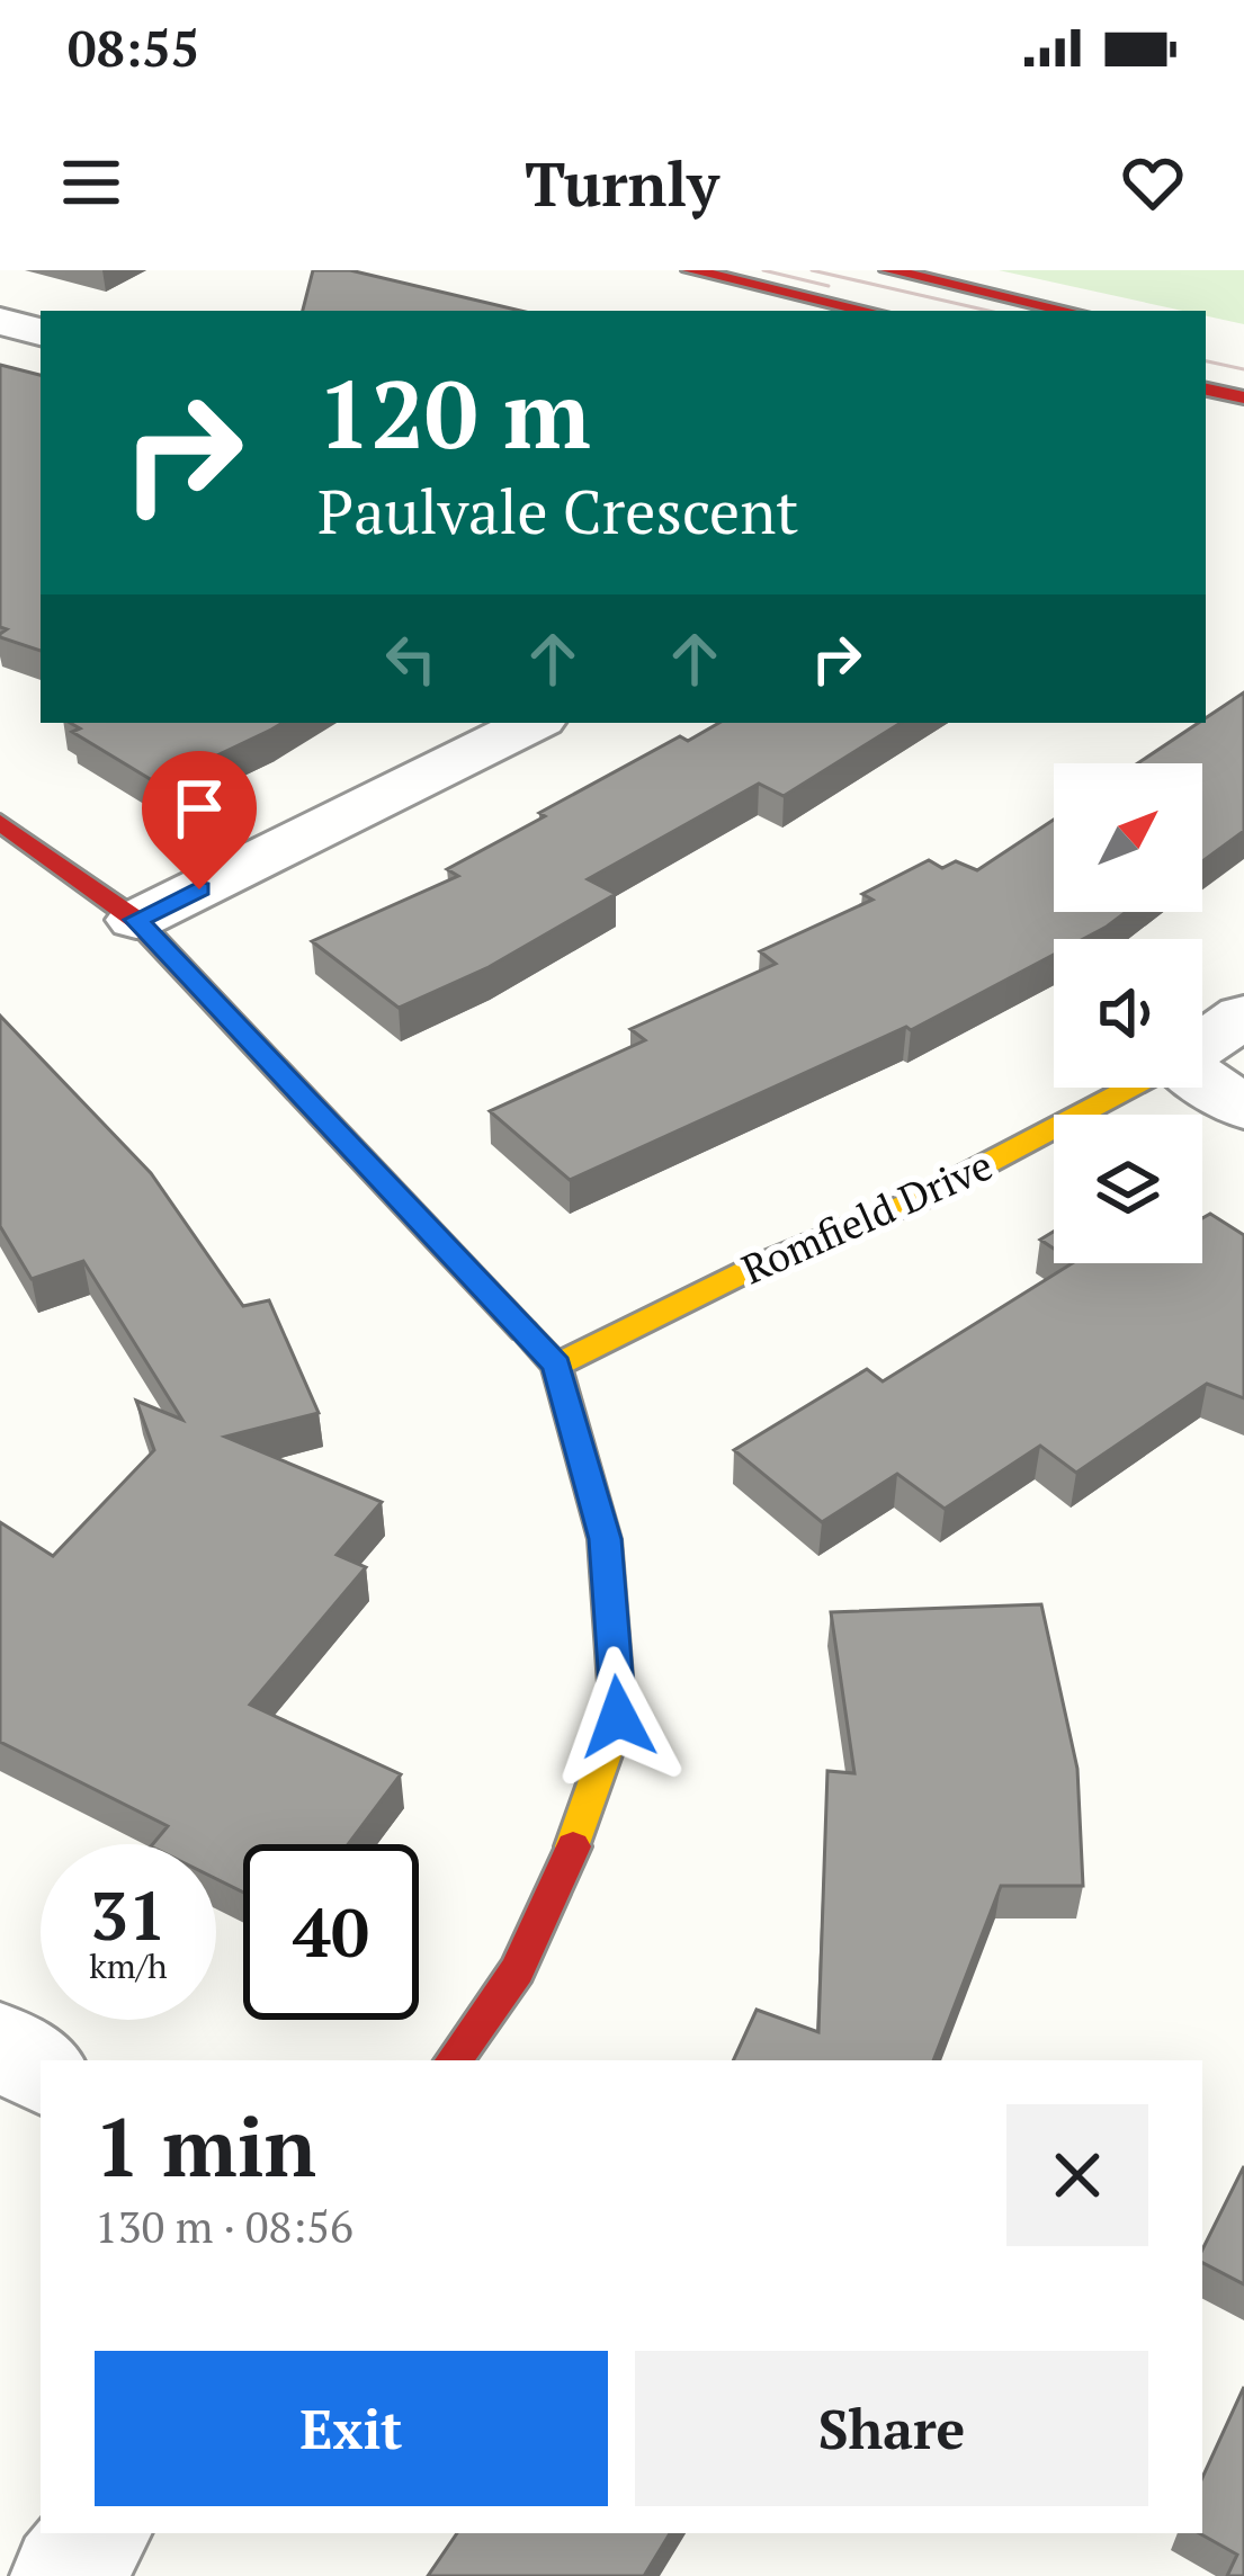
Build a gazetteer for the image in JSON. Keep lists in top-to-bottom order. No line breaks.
{"streets":{"street":["Romfield Drive"]},"north":"top right","page":{"status":"08:55","header":"Turnly","turn":["120 m","Paulvale Crescent"],"speed":"31 km/h","limit":"40","heading":["1 min","130 m · 08:56"],"buttons":["Exit","Share"]}}
